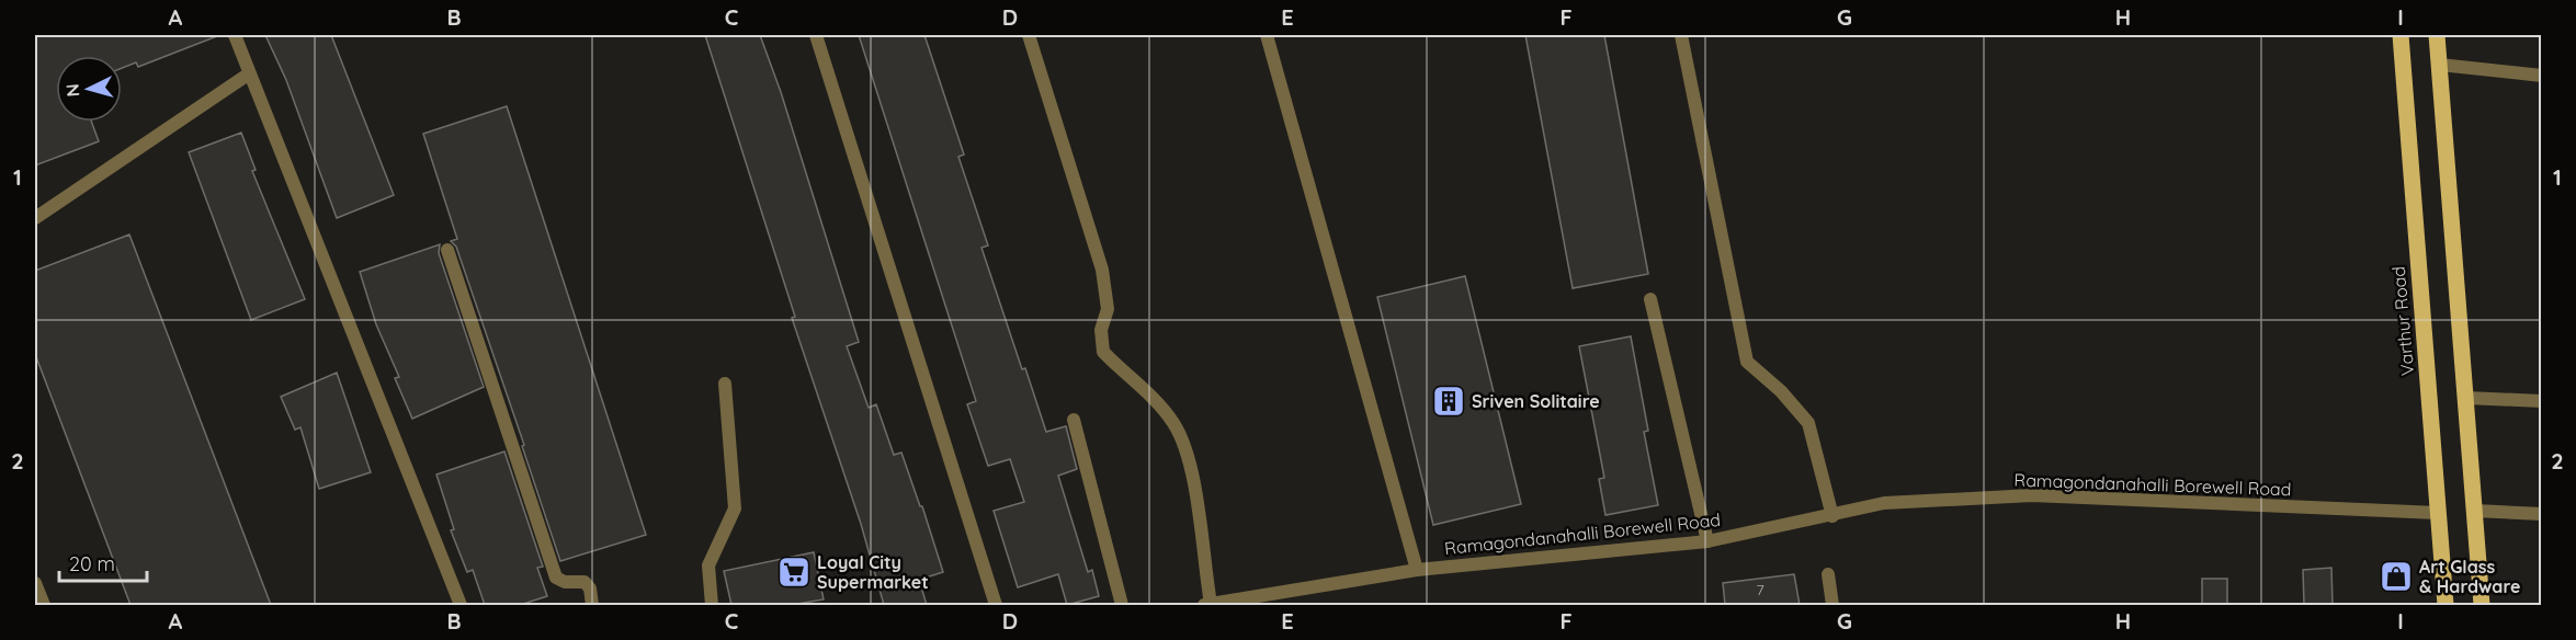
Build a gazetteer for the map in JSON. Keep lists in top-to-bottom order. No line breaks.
{"streets":{"main road":["Varthur Road"],"street":["Ramagondanahalli Borewell Road"]},"crossings":[["Varthur Road","Ramagondanahalli Borewell Road"]],"places":{"building":["Sriven Solitaire"],"supermarket":["Loyal City Supermarket"],"shop":["Art Glass & Hardware"]},"house_numbers":["7"],"scale_bar":"20 m","north":"left","grid":{"columns":["A","B","C","D","E","F","G","H","I"],"rows":["1","2"]}}
